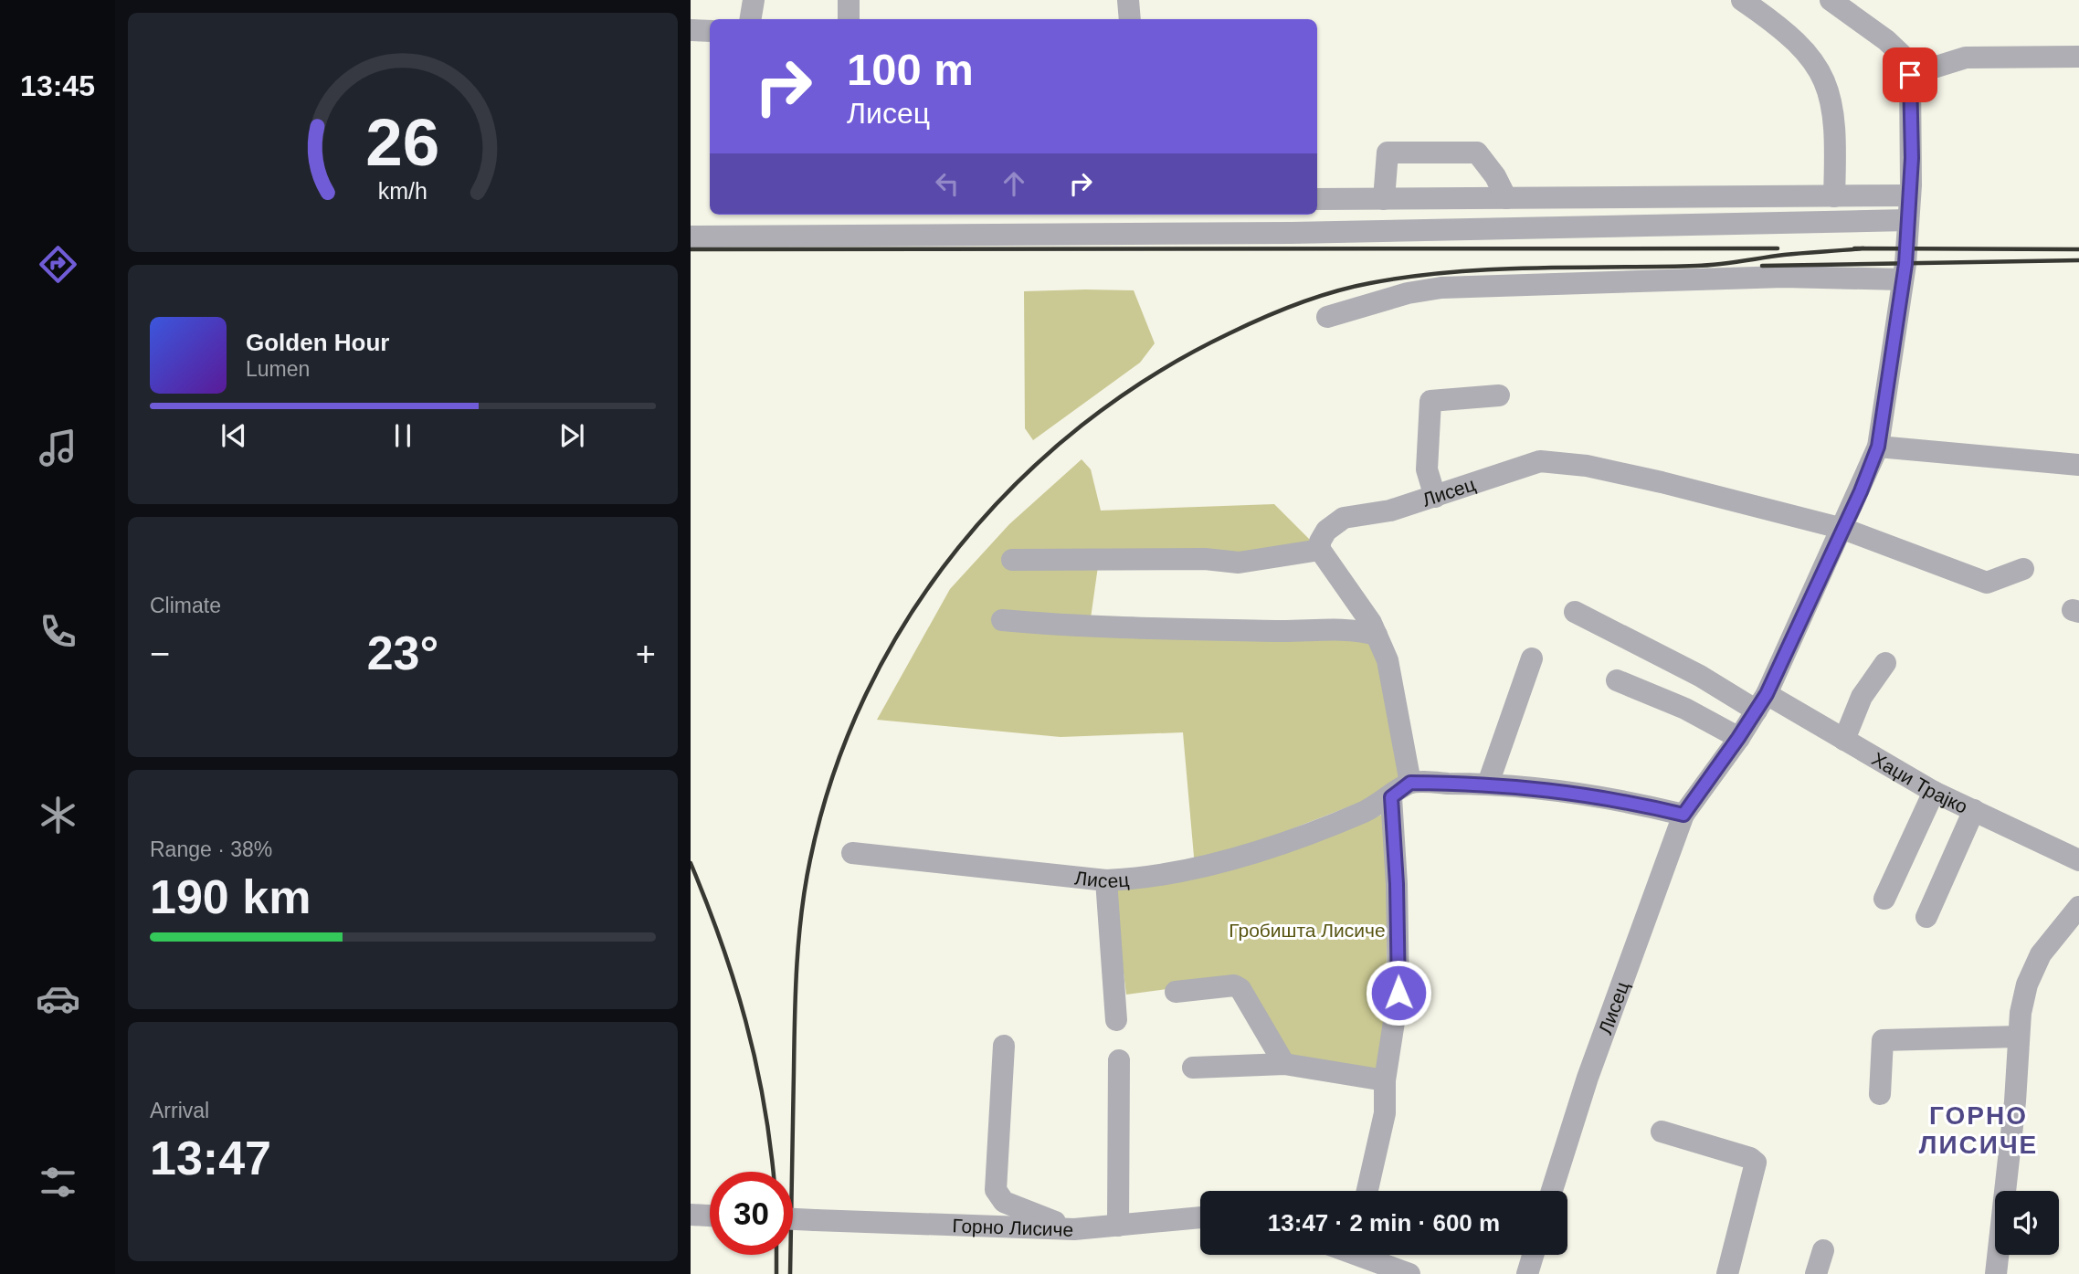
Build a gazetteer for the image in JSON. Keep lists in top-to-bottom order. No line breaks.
{"streets":{"street":["Лисец","Хаџи Трајко","Горно Лисиче"]},"crossings":[["Лисец","Хаџи Трајко"]],"districts":["ГОРНО ЛИСИЧЕ"],"parks":["Гробишта Лисиче"],"page":{"tabs":"13:45","turn":["100 m","Лисец"],"song":["Golden Hour","Lumen"],"tile":["Climate",["Range · 38%","190 km"],["Arrival","13:47"]],"heat":["−","23°","+"],"limit":"30","trip":"13:47 · 2 min · 600 m","gauge":["26","km/h"]}}
